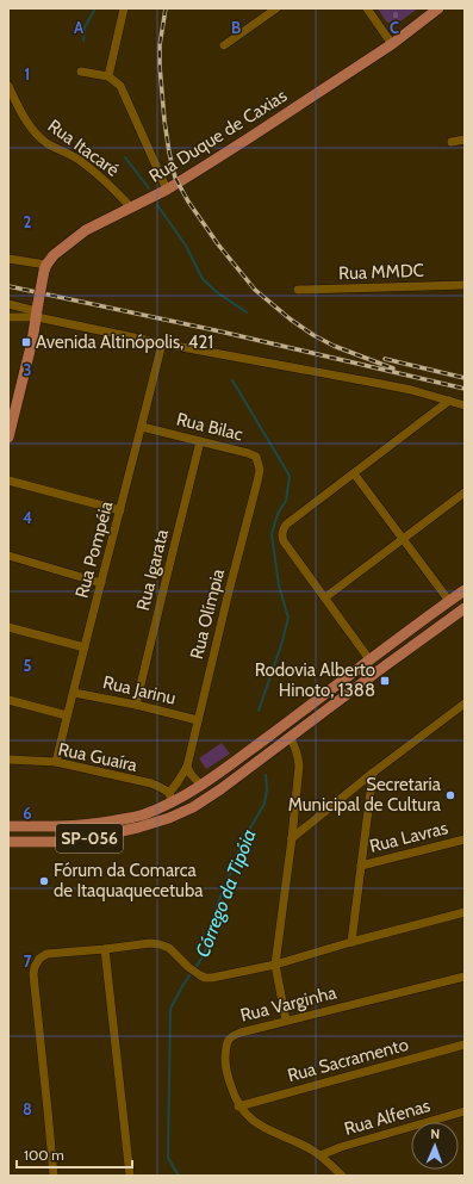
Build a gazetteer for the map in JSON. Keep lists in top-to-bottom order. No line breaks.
{"streets":{"main road":["Rua Duque de Caxias","SP-056"],"street":["Rua Itacaré","Rua MMDC","Rua Bilac","Rua Pompéia","Rua Igarata","Rua Olímpia","Rua Jarinu","Rua Guaíra","Rua Lavras","Rua Varginha","Rua Sacramento","Rua Alfenas"]},"crossings":[["Rua Duque de Caxias","Rua Itacaré"],["Rua Bilac","Rua Pompéia"],["Rua Bilac","Rua Igarata"],["Rua Bilac","Rua Olímpia"],["Rua Pompéia","Rua Jarinu"],["Rua Pompéia","Rua Guaíra"],["Rua Igarata","Rua Jarinu"],["Rua Olímpia","Rua Jarinu"],["Rua Olímpia","Rua Guaíra"],["Rua Olímpia","SP-056"],["Rua Guaíra","SP-056"],["Rua Varginha","Rua Sacramento"],["Rua Varginha","Rua Alfenas"]],"water":["Córrego da Tipóia"],"places":{"transit":["Avenida Altinópolis, 421","Rodovia Alberto Hinoto, 1388"],"other":["Secretaria Municipal de Cultura","Fórum da Comarca de Itaquaquecetuba"]},"scale_bar":"100 m","north":"top","grid":{"columns":["A","B","C"],"rows":["1","2","3","4","5","6","7","8"]}}
